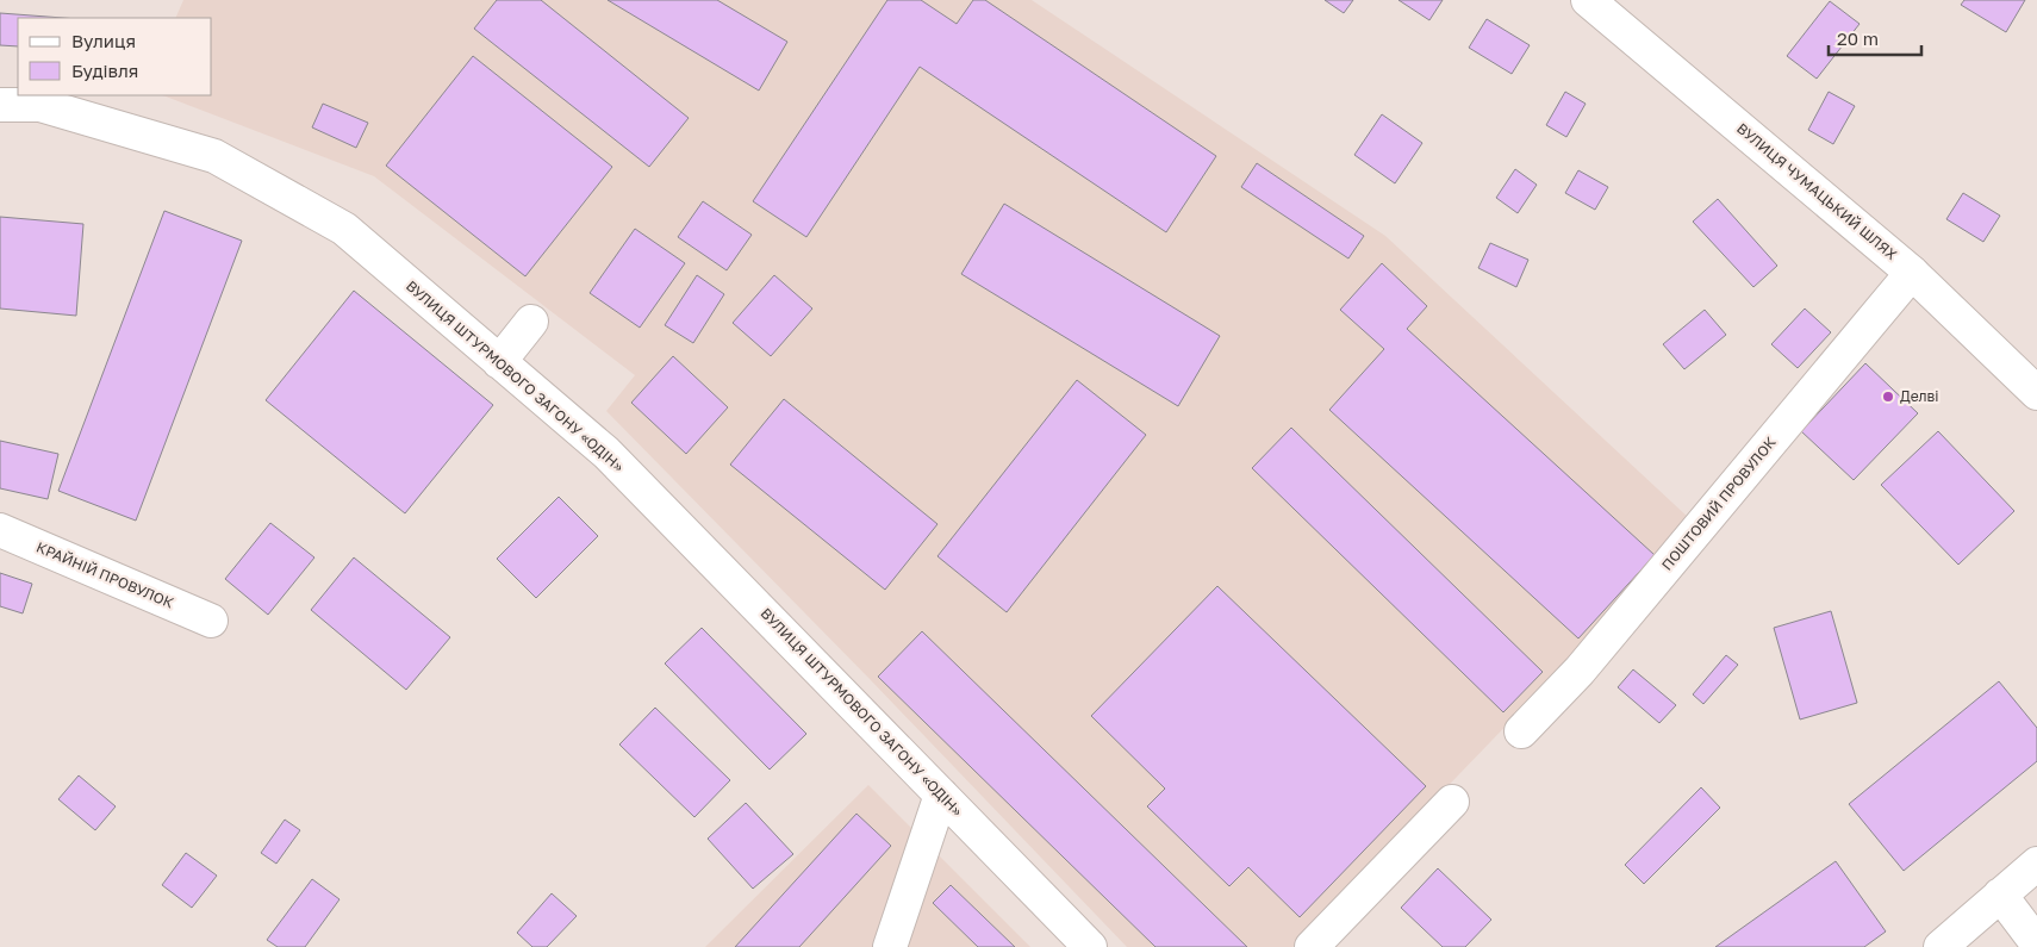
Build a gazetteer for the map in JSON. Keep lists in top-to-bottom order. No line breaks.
{"streets":{"street":["ВУЛИЦЯ ЧУМАЦЬКИЙ ШЛЯХ","ВУЛИЦЯ ШТУРМОВОГО ЗАГОНУ «ОДІН»","ПОШТОВИЙ ПРОВУЛОК","КРАЙНІЙ ПРОВУЛОК"]},"crossings":[["ВУЛИЦЯ ЧУМАЦЬКИЙ ШЛЯХ","ПОШТОВИЙ ПРОВУЛОК"]],"places":["Делві"],"legend":["Вулиця","Будівля"],"scale_bar":"20 m"}
